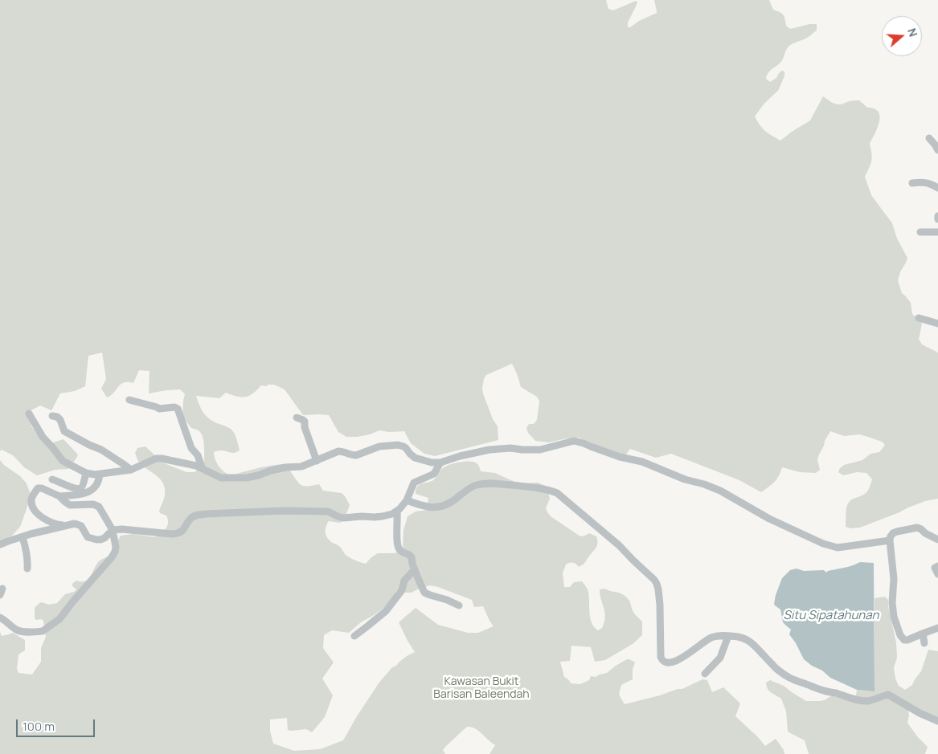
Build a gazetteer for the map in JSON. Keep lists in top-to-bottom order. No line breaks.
{"water":["Situ Sipatahunan"],"parks":["Kawasan Bukit Barisan Baleendah"],"scale_bar":"100 m","north":"right"}
